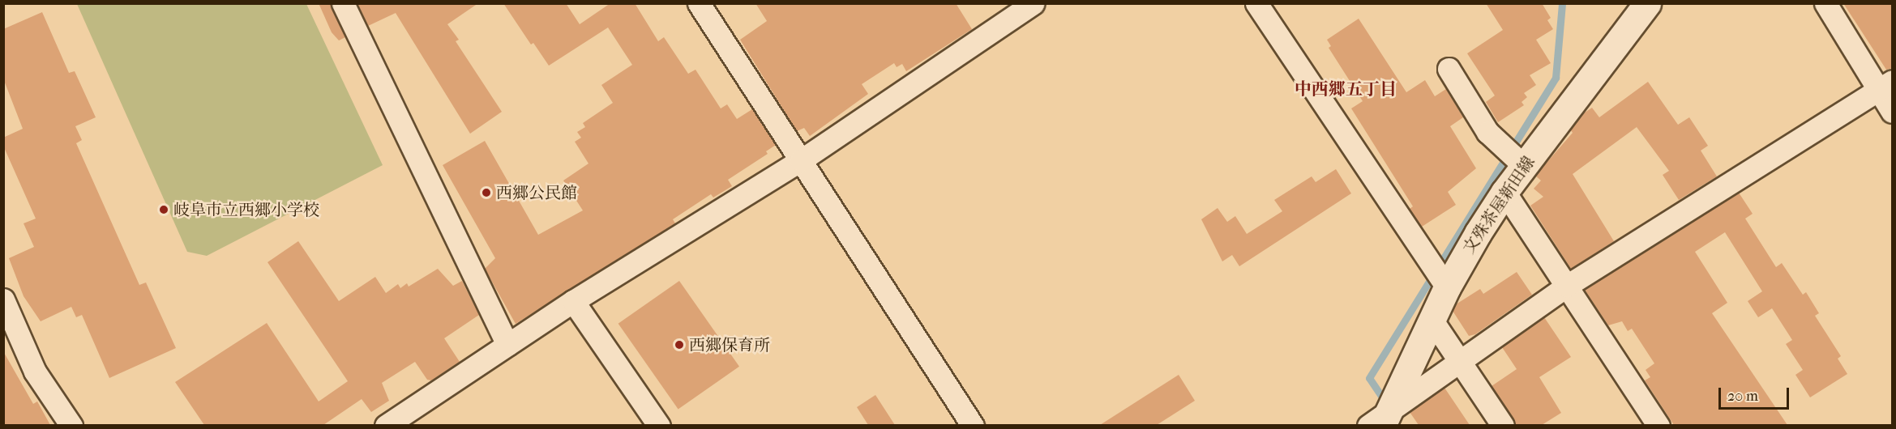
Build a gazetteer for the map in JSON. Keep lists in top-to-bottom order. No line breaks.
{"streets":{"main road":["文殊茶屋新田線"]},"districts":["中西郷五丁目"],"places":["西郷公民館","岐阜市立西郷小学校","西郷保育所"],"scale_bar":"20 m"}
